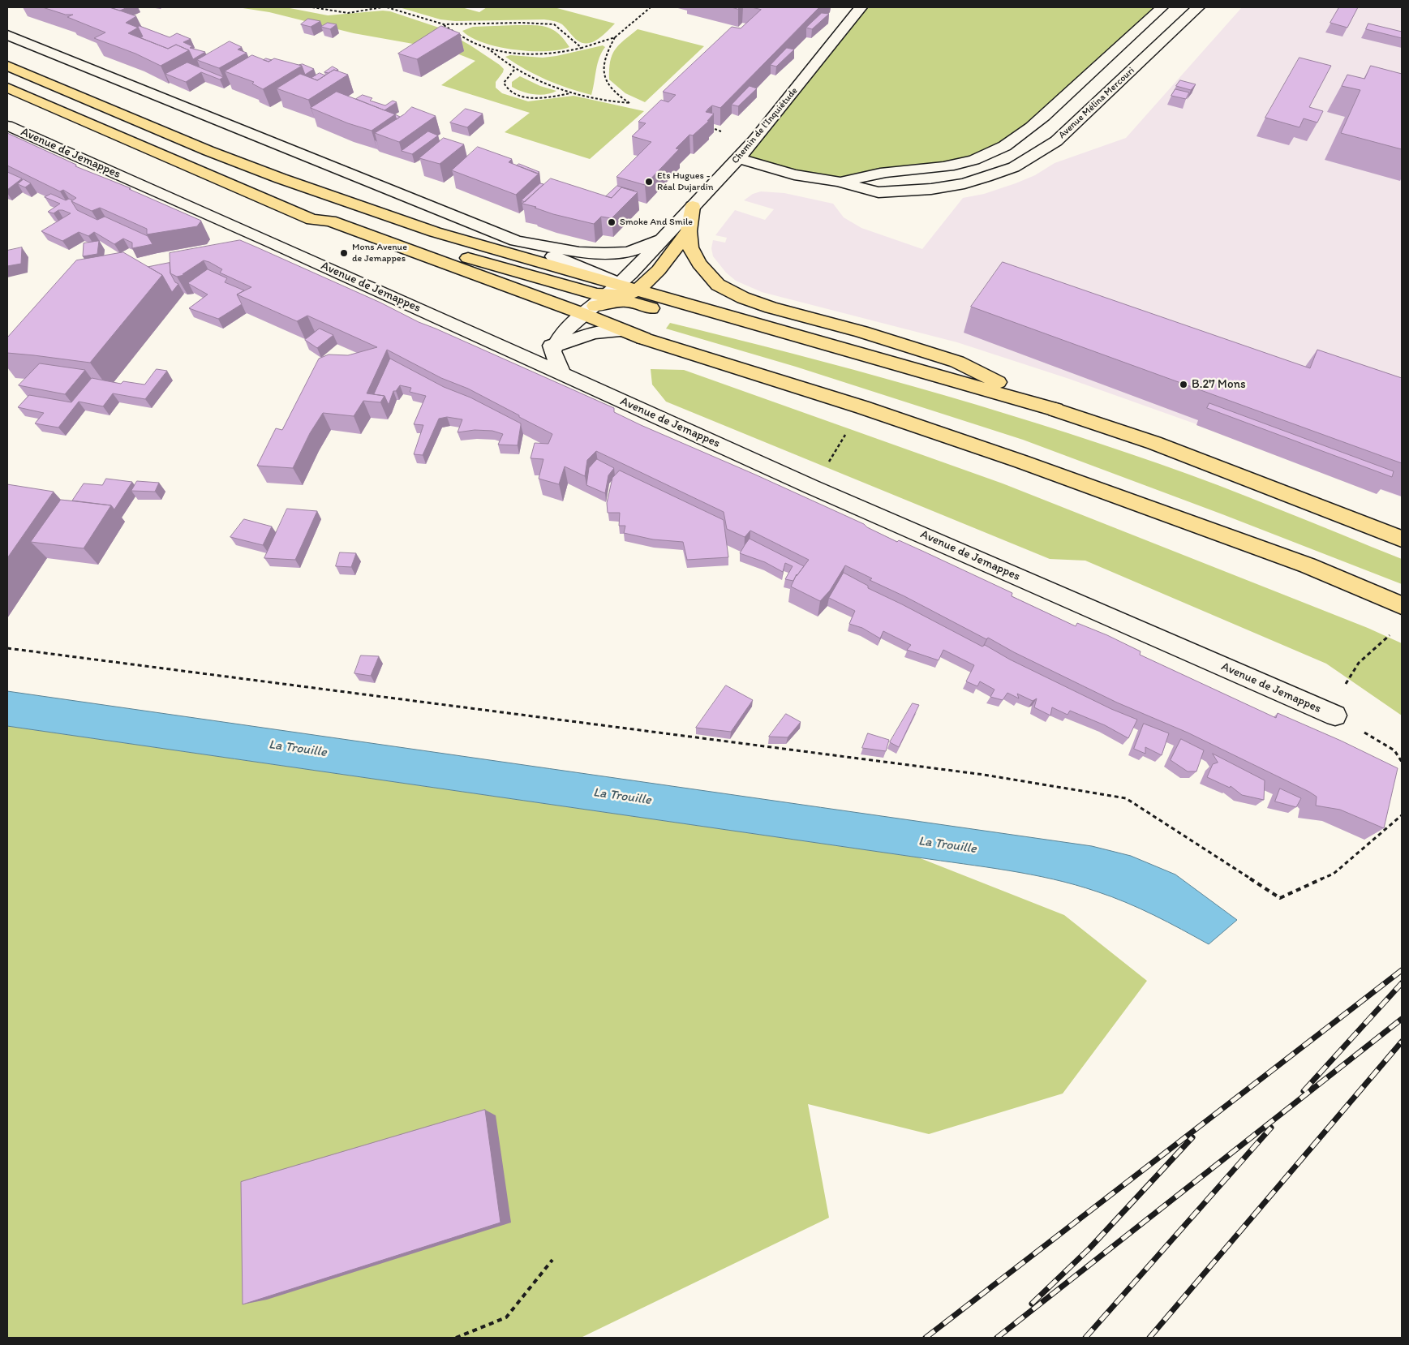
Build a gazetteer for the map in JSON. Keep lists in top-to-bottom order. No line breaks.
{"streets":{"street":["Avenue Mélina Mercouri","Chemin de l'Inquiétude","Avenue de Jemappes"]},"crossings":[["Avenue Mélina Mercouri","Chemin de l'Inquiétude"]],"water":["La Trouille"],"places":["Ets Hugues - Réal Dujardin","Smoke And Smile","Mons Avenue de Jemappes","B.27 Mons"]}
